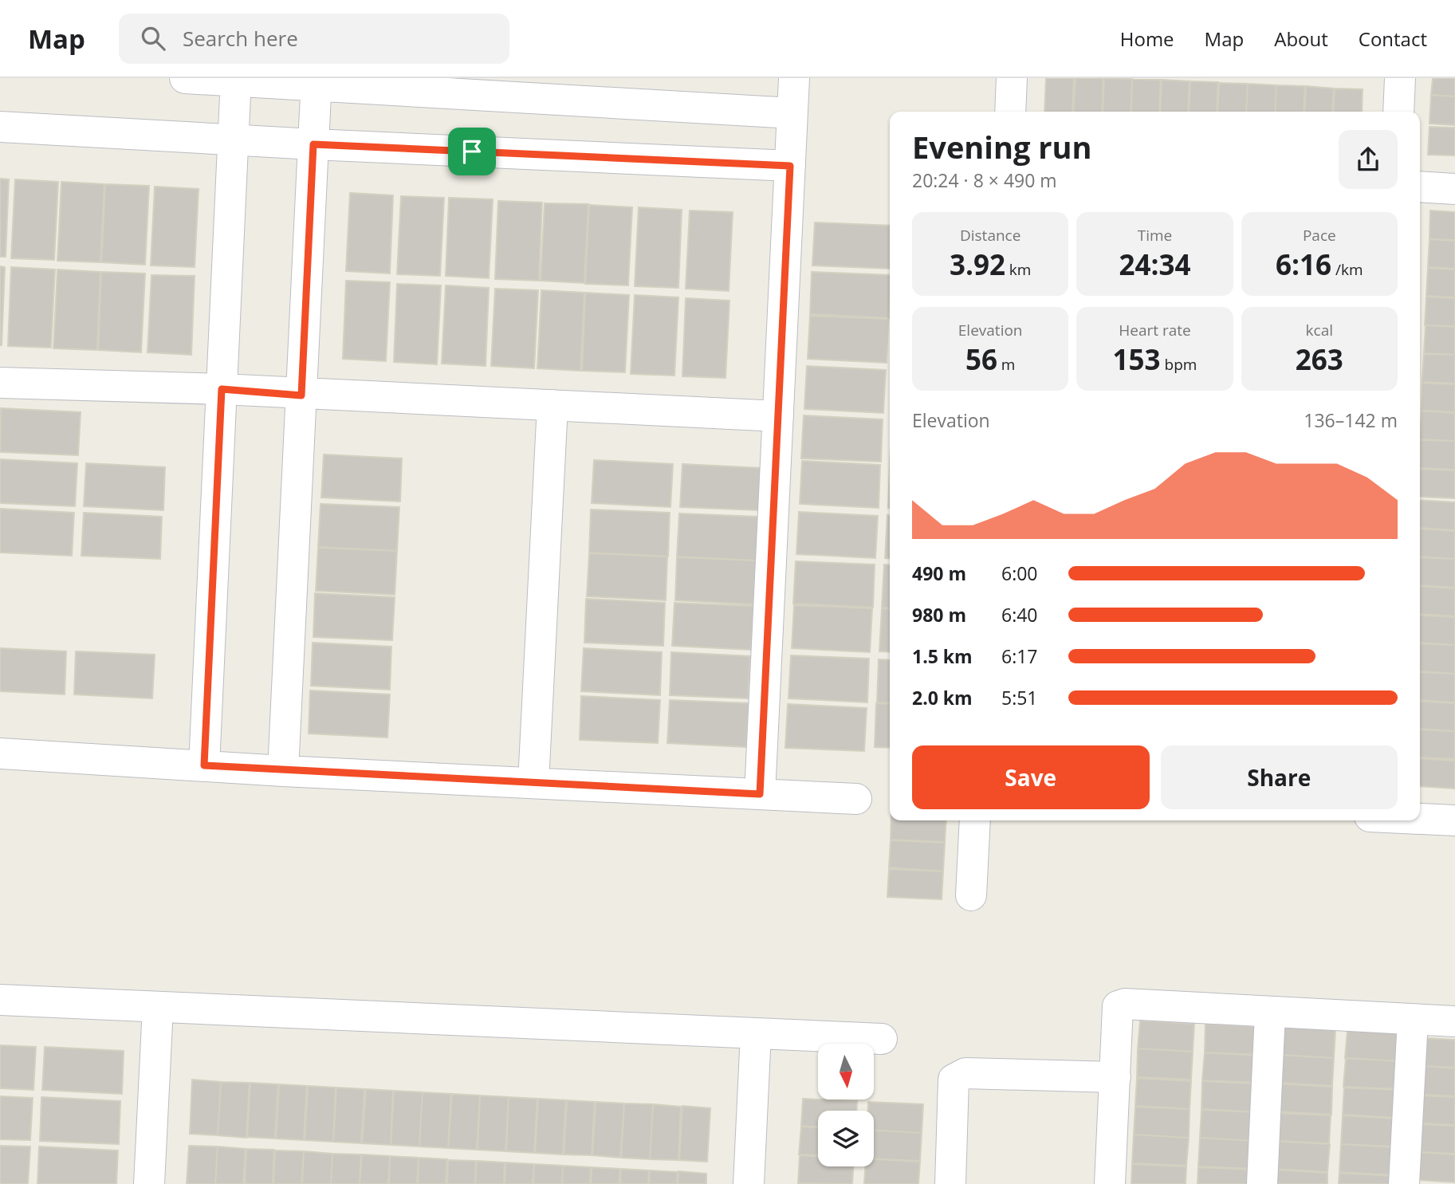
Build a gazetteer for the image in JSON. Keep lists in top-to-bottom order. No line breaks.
{"north":"bottom","page":{"header":"Map","search":"Search here","nav":["Home","Map","About","Contact"],"heading":["Evening run","20:24 · 8 × 490 m"],"stats":[["Distance","3.92 km"],["Time","24:34"],["Pace","6:16 /km"],["Elevation","56 m"],["Heart rate","153 bpm"],["kcal","263"]],"chart":["Elevation","136–142 m"],"list":[{"name":"490 m","note":"6:00"},{"name":"980 m","note":"6:40"},{"name":"1.5 km","note":"6:17"},{"name":"2.0 km","note":"5:51"}],"buttons":["Save","Share"]}}
